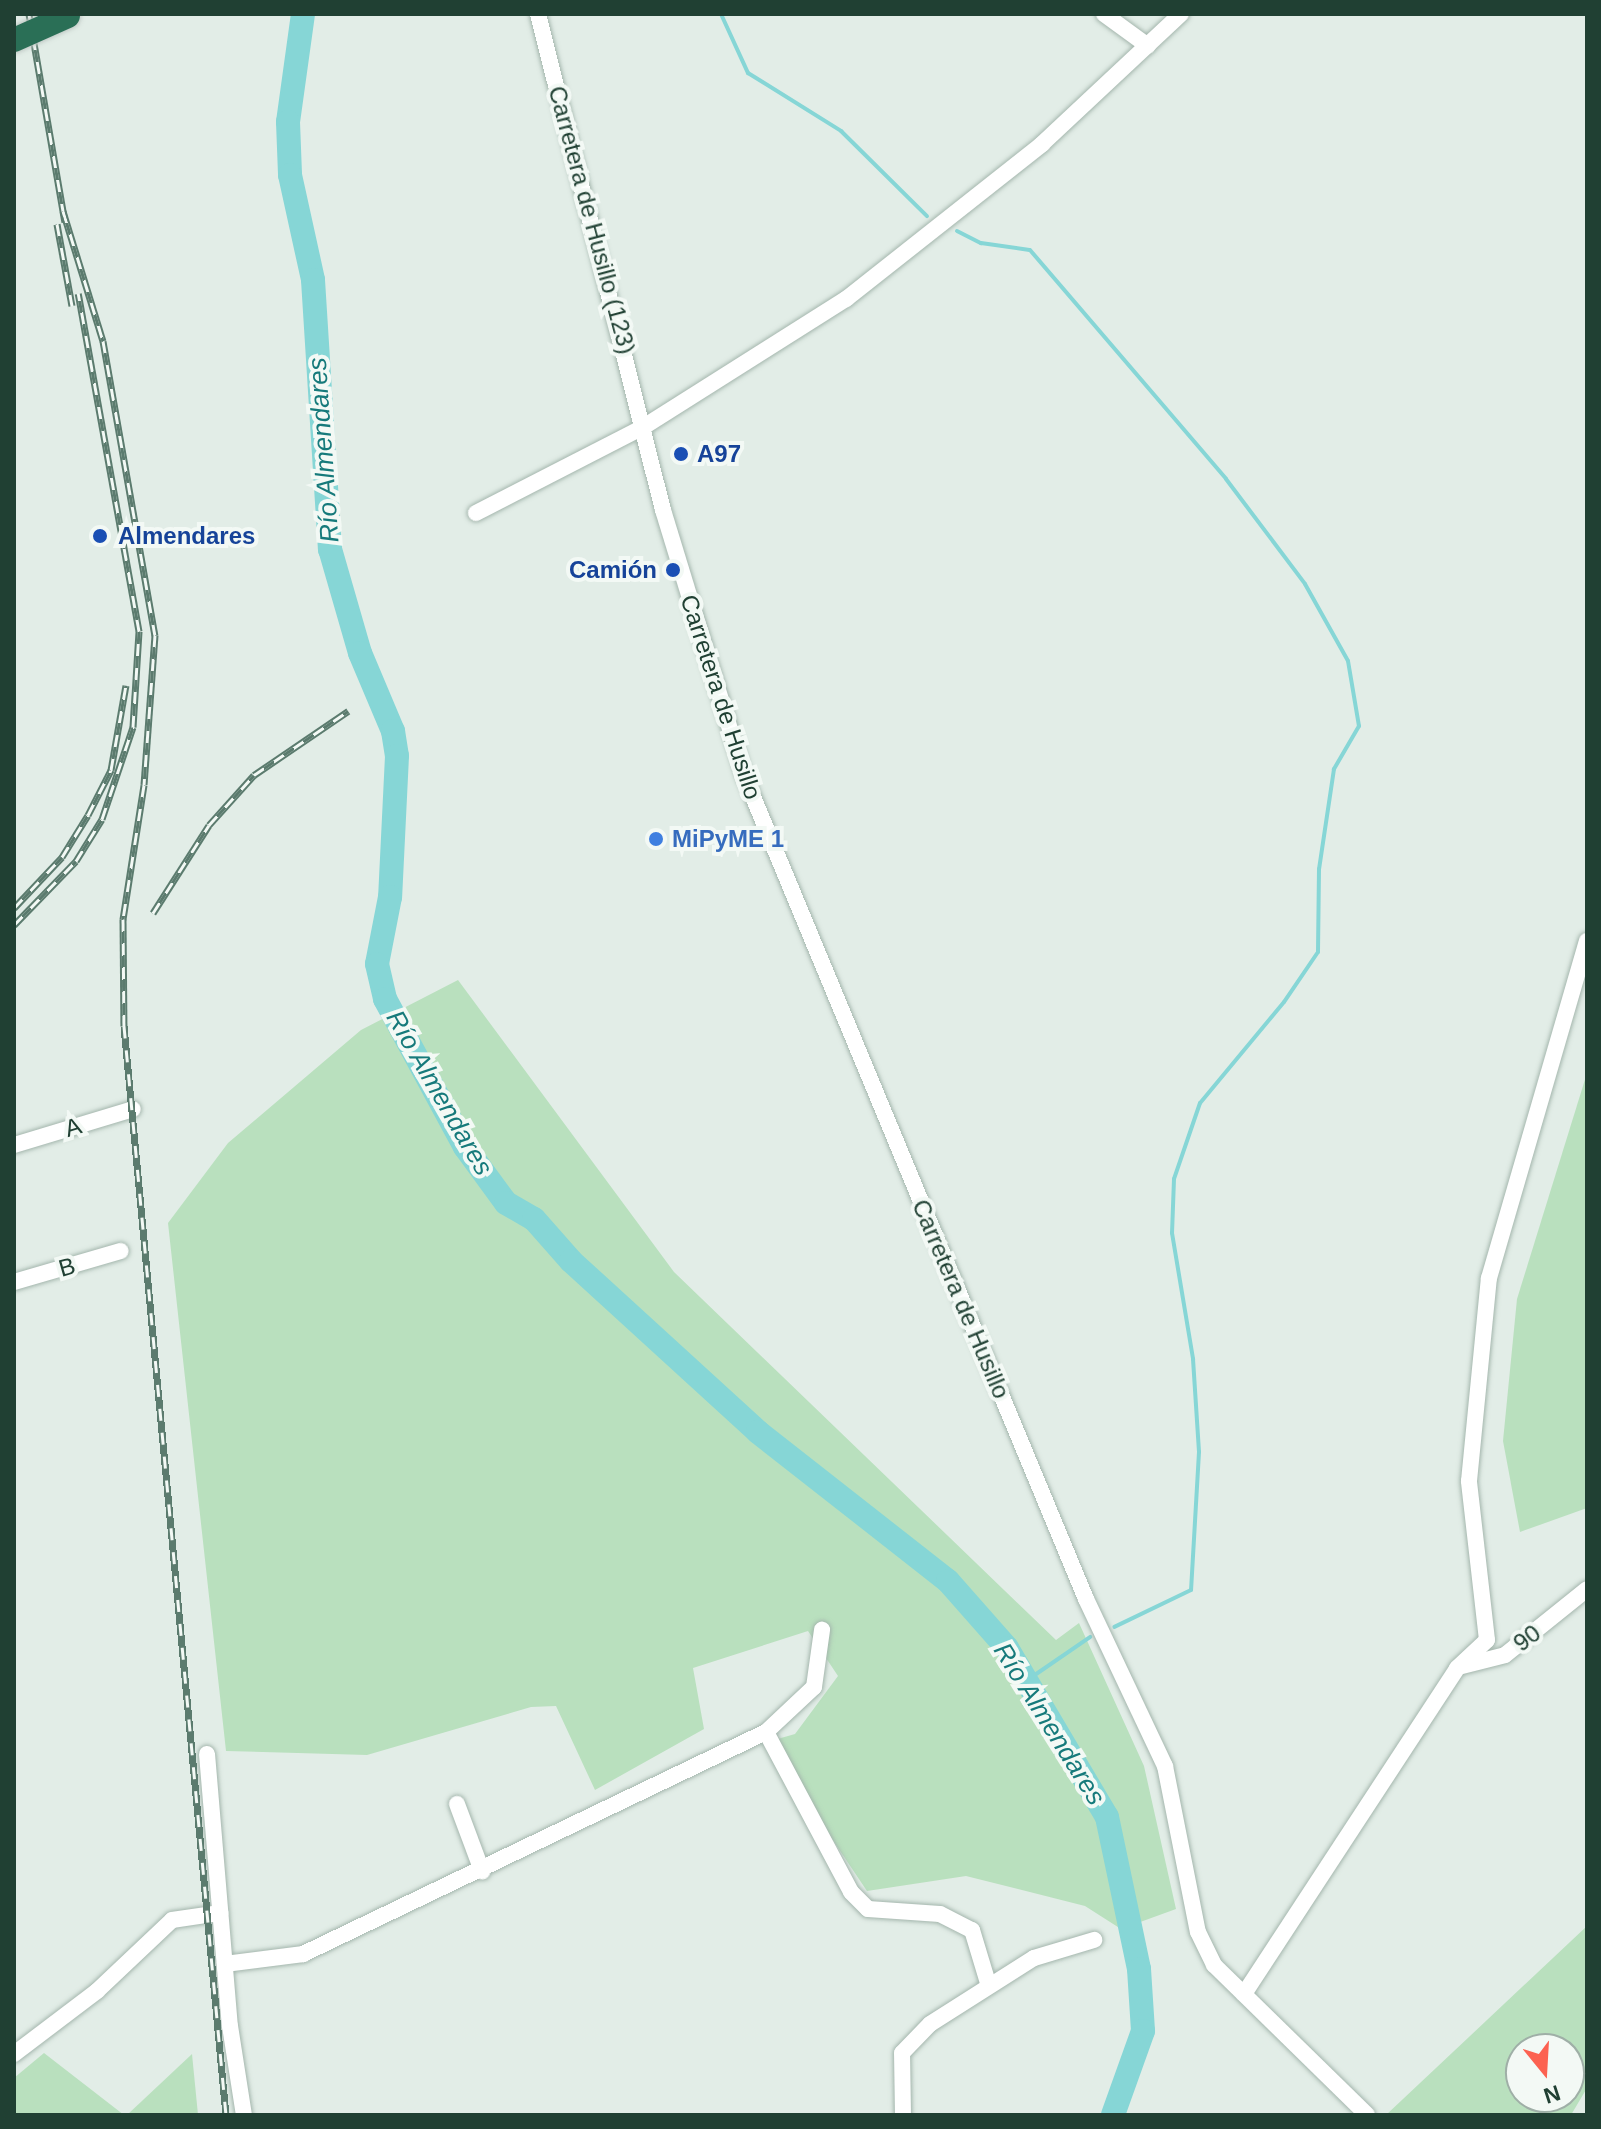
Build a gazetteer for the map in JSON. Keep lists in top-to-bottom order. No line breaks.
{"streets":{"street":["Carretera de Husillo (123)","Carretera de Husillo","A","B","90"]},"crossings":[["Carretera de Husillo (123)","Carretera de Husillo"]],"water":["Río Almendares"],"places":["A97","Almendares","Camión","MiPyME 1"],"north":"bottom"}
